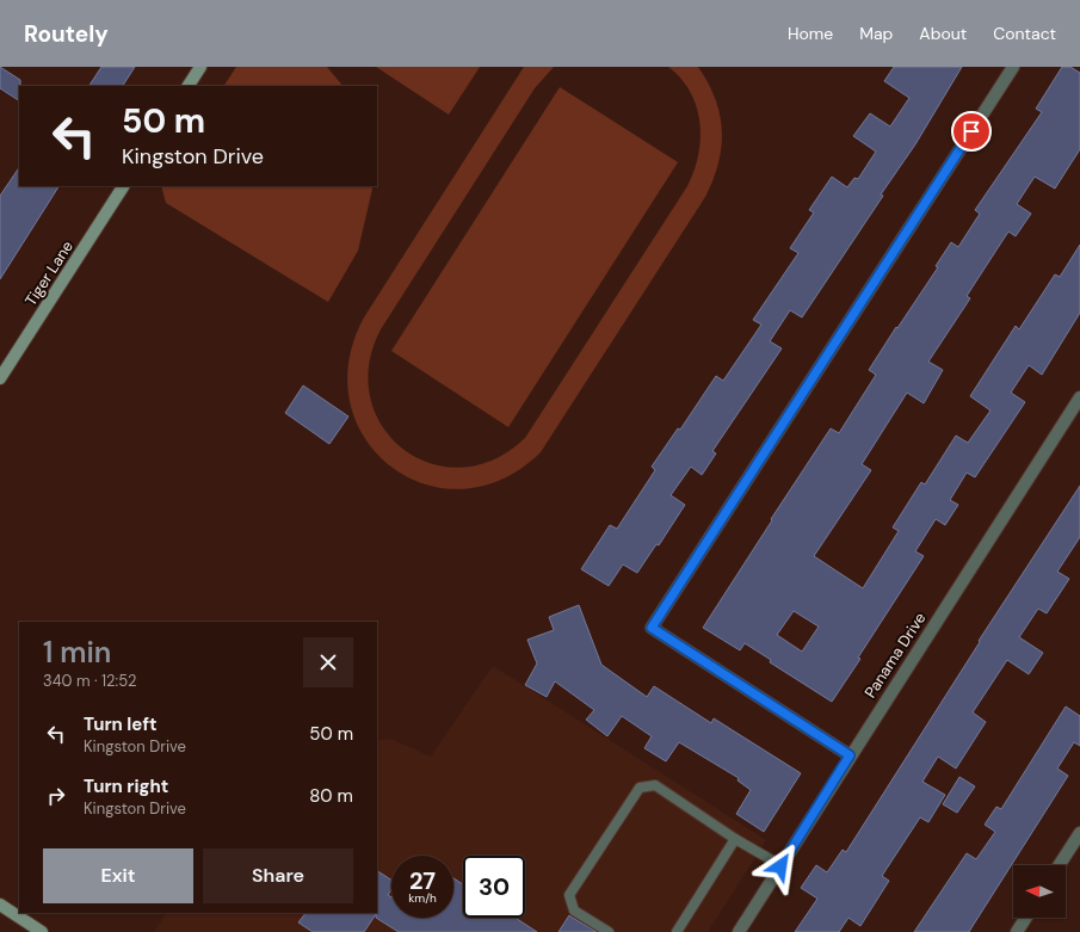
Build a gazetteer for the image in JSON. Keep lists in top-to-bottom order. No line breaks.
{"streets":{"street":["Tiger Lane","Panama Drive"]},"north":"left","page":{"header":"Routely","nav":["Home","Map","About","Contact"],"turn":["50 m","Kingston Drive"],"heading":["1 min","340 m · 12:52"],"list":[{"name":"Turn left","note":"Kingston Drive","value":"50 m"},{"name":"Turn right","note":"Kingston Drive","value":"80 m"}],"buttons":["Exit","Share"],"speed":"27 km/h","limit":"30"}}
